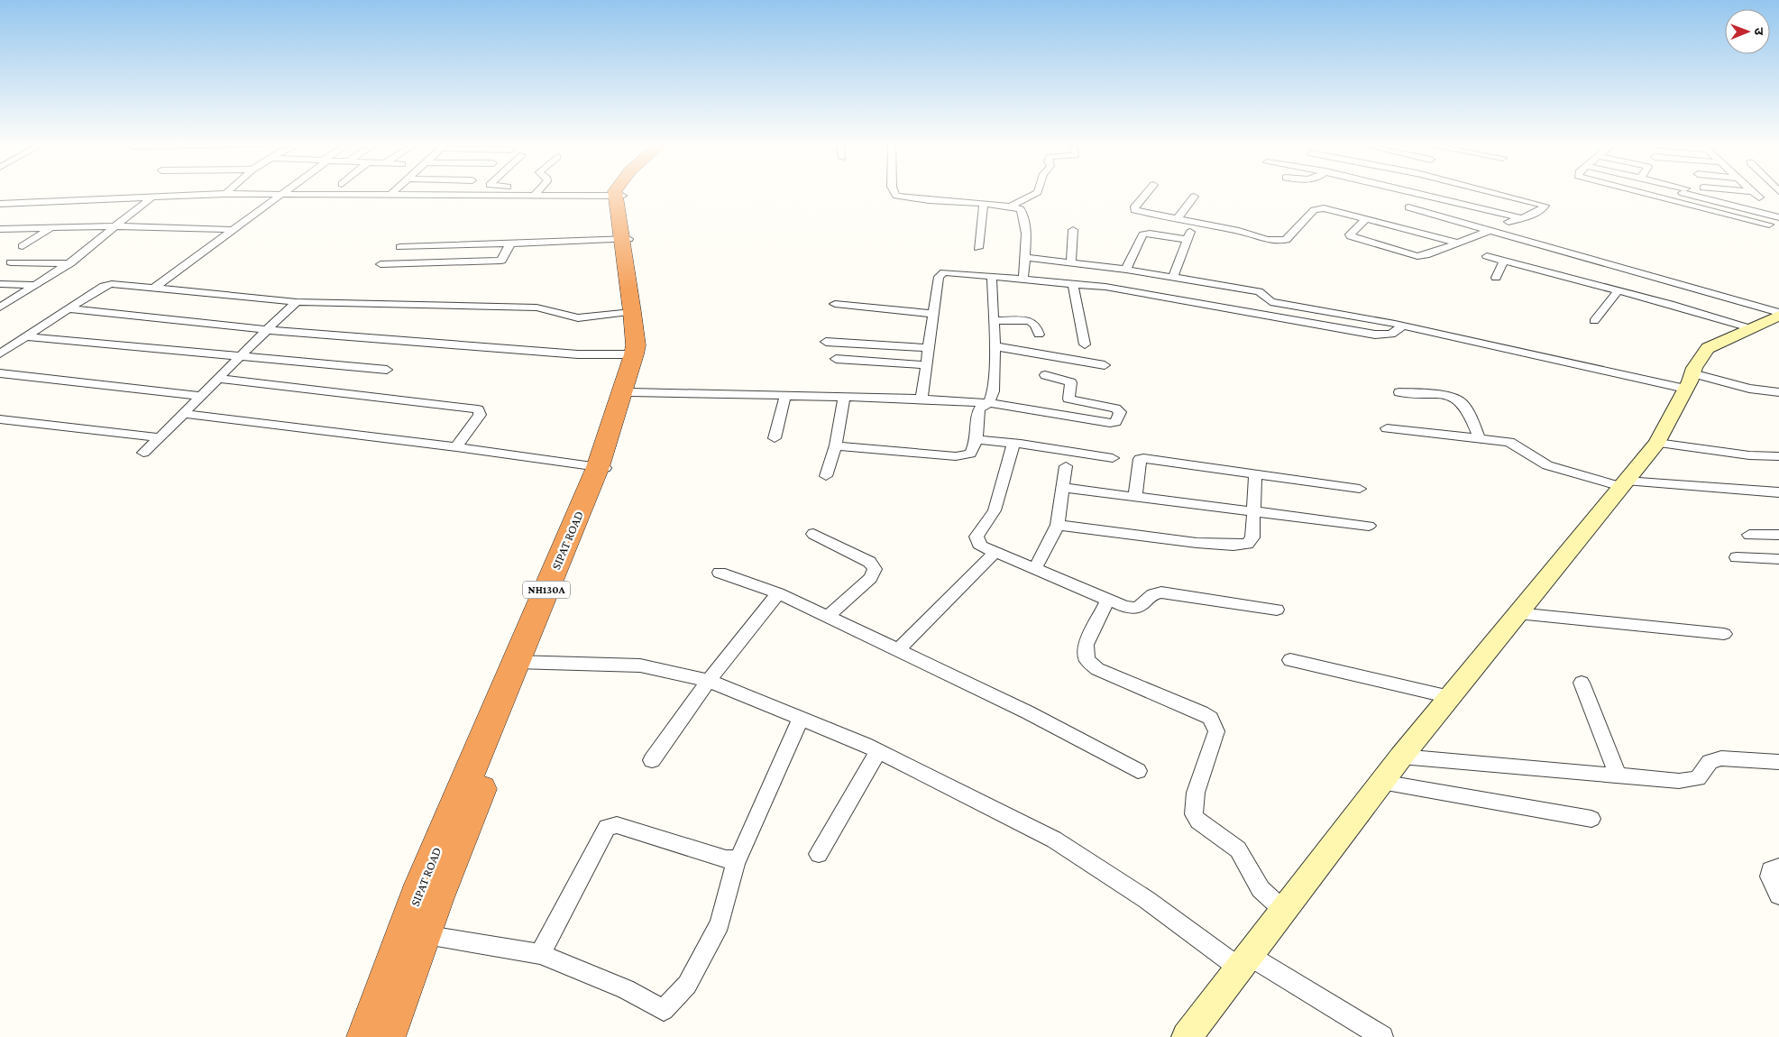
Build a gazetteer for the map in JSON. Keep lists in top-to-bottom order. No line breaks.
{"streets":{"highway":["SIPAT ROAD","NH130A"]},"north":"right"}
